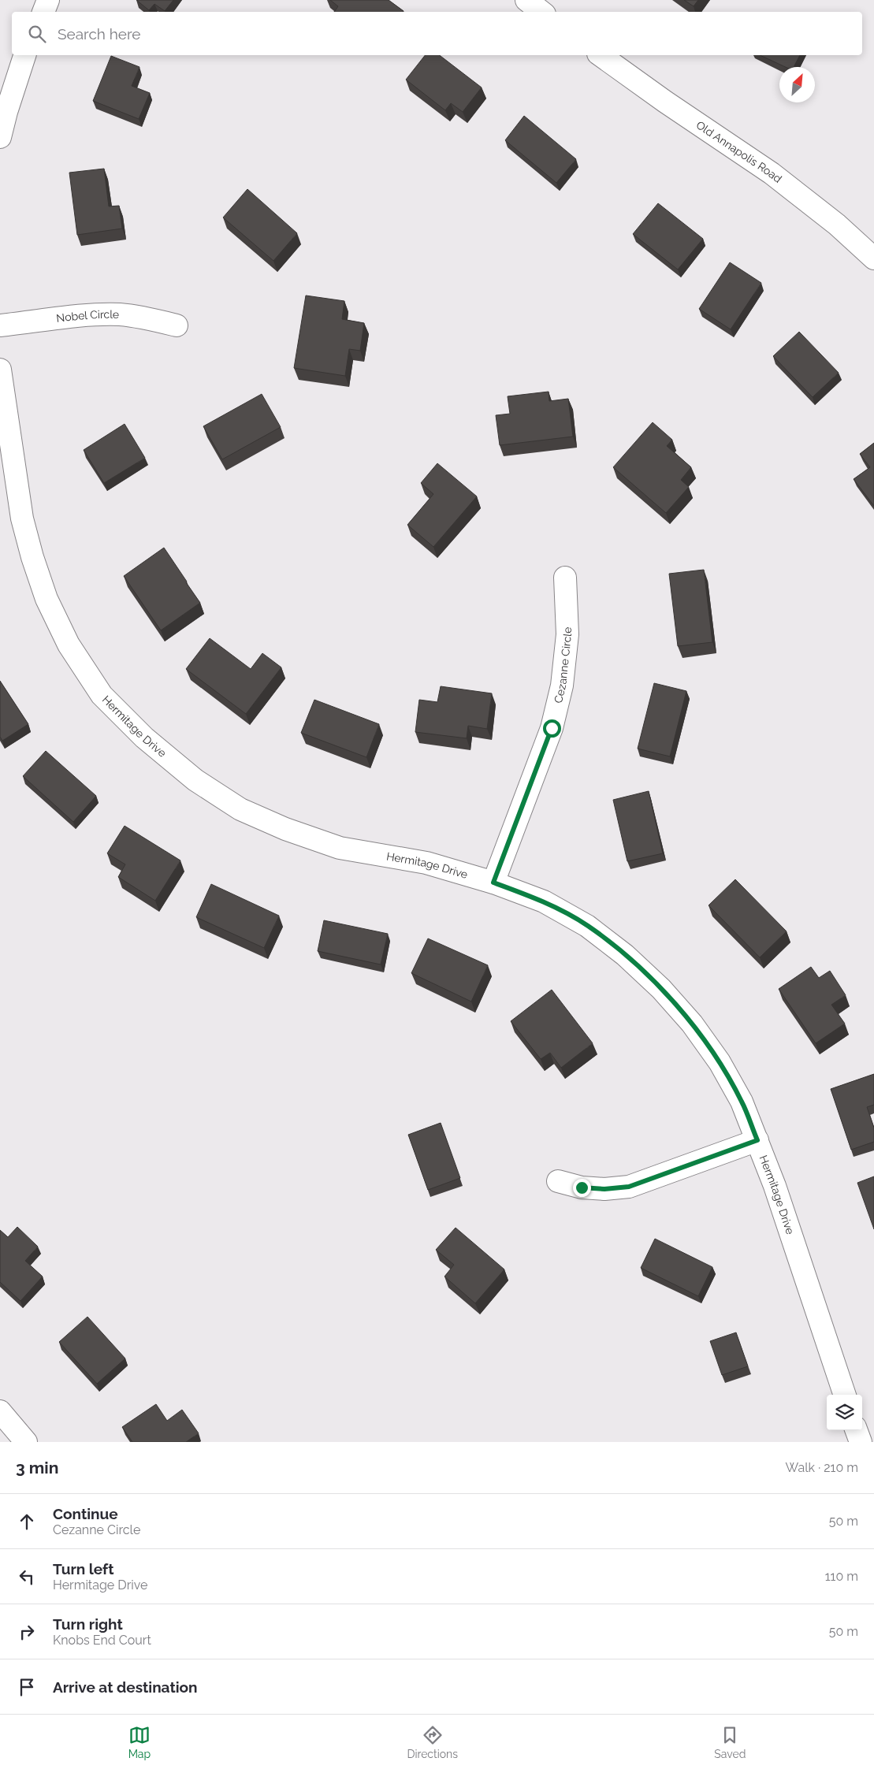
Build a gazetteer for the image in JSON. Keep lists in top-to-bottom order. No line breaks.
{"streets":{"street":["Old Annapolis Road","Nobel Circle","Cezanne Circle","Hermitage Drive"]},"crossings":[["Cezanne Circle","Hermitage Drive"]],"north":"top right","page":{"search":"Search here","heading":["3 min","Walk · 210 m"],"list":[["Continue","Cezanne Circle","50 m"],["Turn left","Hermitage Drive","110 m"],["Turn right","Knobs End Court","50 m"],"Arrive at destination"],"nav":["Map","Directions","Saved"]}}
